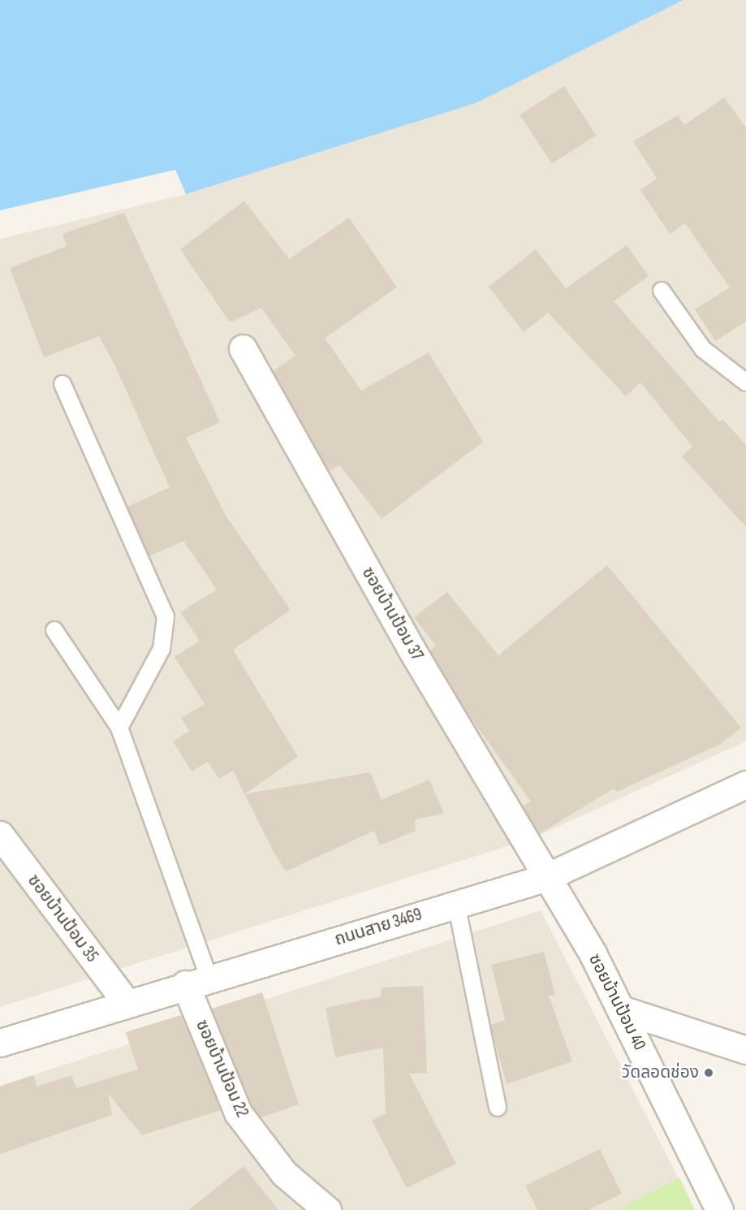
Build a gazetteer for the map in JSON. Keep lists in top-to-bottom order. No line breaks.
{"streets":{"street":["ซอยบ้านป้อม 37","ซอยบ้านป้อม 35","ถนนสาย 3469","ซอยบ้านป้อม 40","ซอยบ้านป้อม 22"]},"crossings":[["ซอยบ้านป้อม 37","ถนนสาย 3469"],["ซอยบ้านป้อม 37","ซอยบ้านป้อม 40"],["ซอยบ้านป้อม 35","ถนนสาย 3469"],["ถนนสาย 3469","ซอยบ้านป้อม 40"],["ถนนสาย 3469","ซอยบ้านป้อม 22"]],"places":["วัดลอดช่อง"]}
